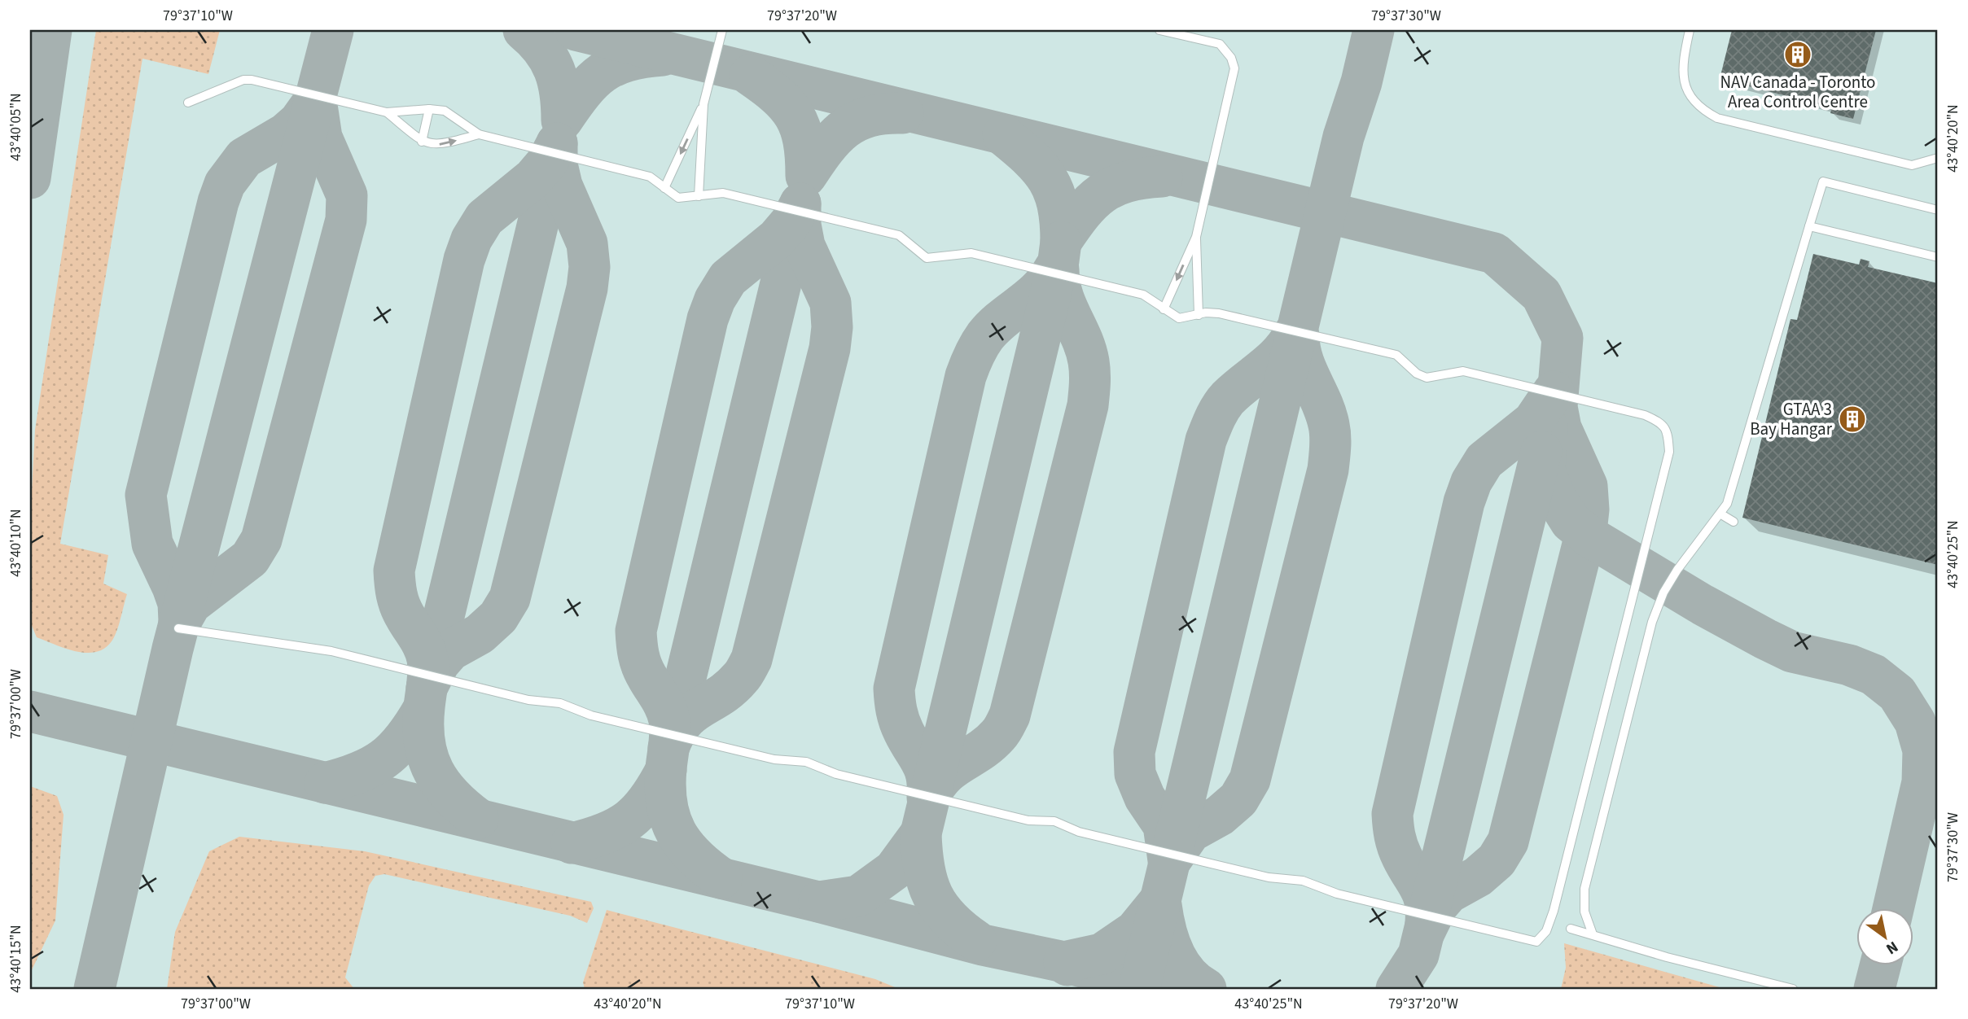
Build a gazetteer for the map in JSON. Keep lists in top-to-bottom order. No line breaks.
{"places":{"building":["NAV Canada - Toronto Area Control Centre","GTAA 3 Bay Hangar"]},"north":"bottom right","coordinates":["79°37'10\"W","79°37'20\"W","79°37'30\"W","43°40'05\"N","43°40'20\"N","43°40'10\"N","43°40'25\"N","79°37'00\"W","43°40'15\"N"]}
